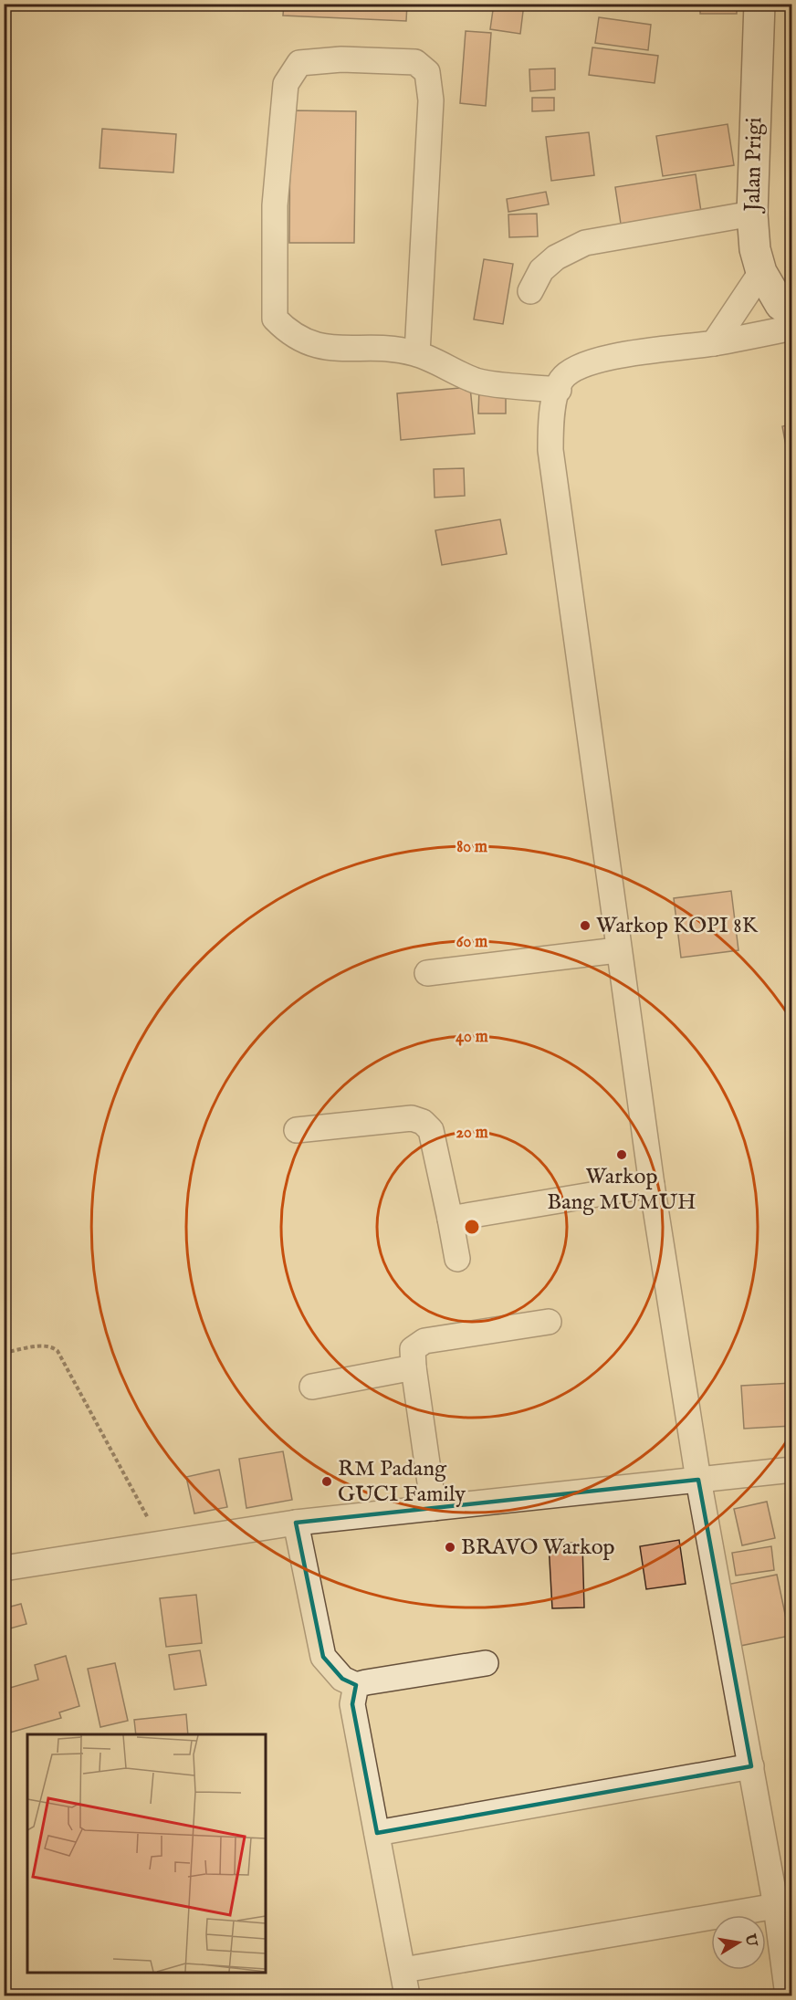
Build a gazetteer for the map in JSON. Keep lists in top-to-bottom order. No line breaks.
{"streets":{"street":["Jalan Prigi"]},"places":["Warkop KOPI 8K","Warkop Bang MUMUH","RM Padang GUCI Family","BRAVO Warkop"],"north":"right","rings":["80 m","60 m","40 m","20 m"]}
